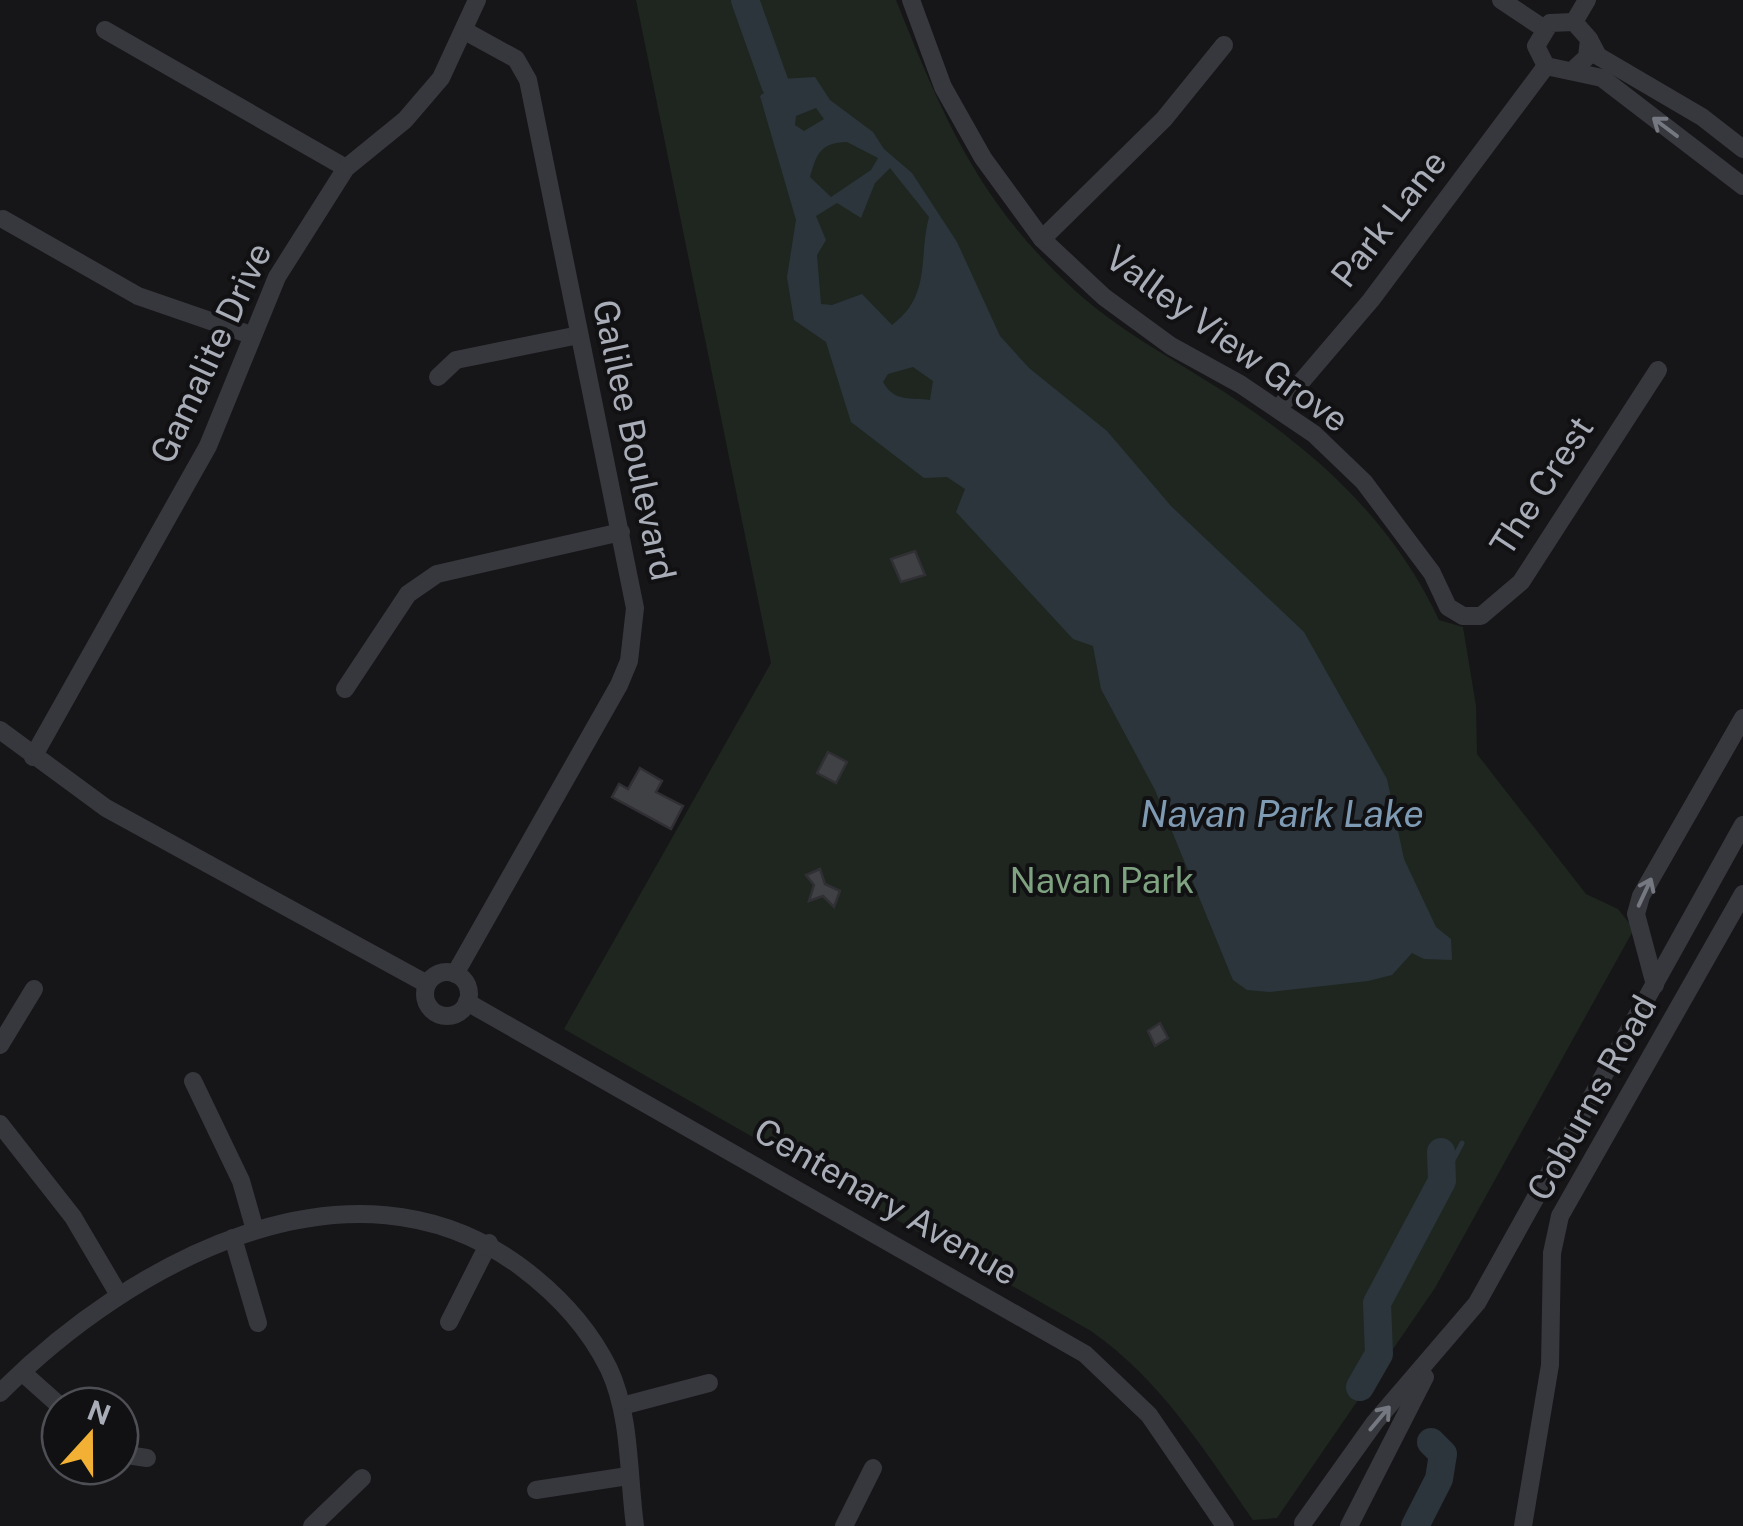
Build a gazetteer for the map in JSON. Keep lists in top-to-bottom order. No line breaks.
{"streets":{"street":["Park Lane","Valley View Grove","Gamalite Drive","Galilee Boulevard","The Crest","Coburns Road","Centenary Avenue"]},"crossings":[["Park Lane","Valley View Grove"],["Valley View Grove","The Crest"],["Gamalite Drive","Galilee Boulevard"],["Galilee Boulevard","Centenary Avenue"]],"water":["Navan Park Lake"],"parks":["Navan Park"],"north":"top"}
